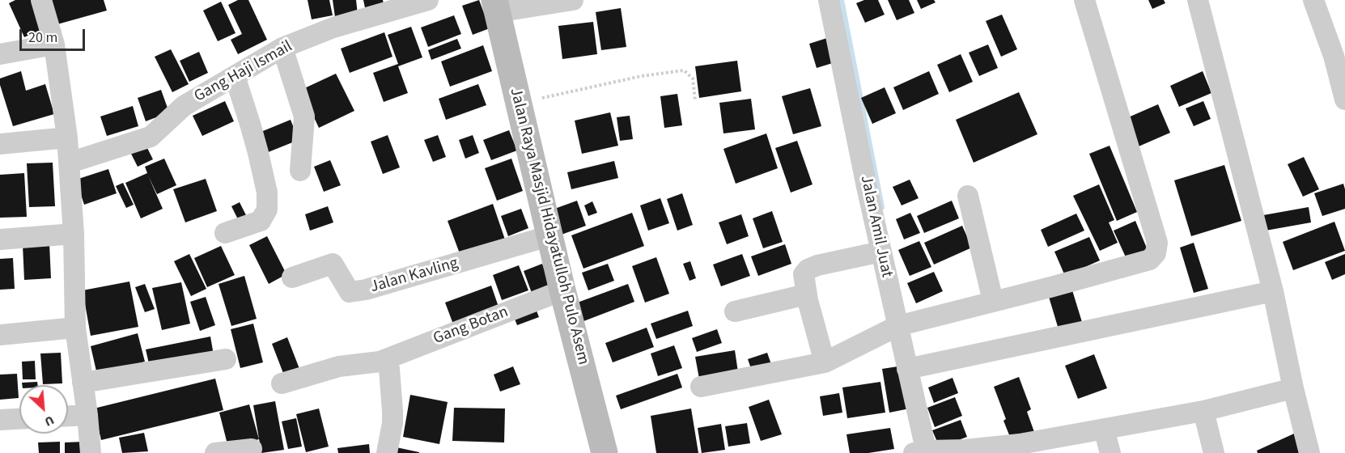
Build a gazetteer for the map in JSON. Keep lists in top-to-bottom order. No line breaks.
{"streets":{"street":["Gang Haji Ismail","Jalan Raya Masjid Hidayatulloh Pulo Asem","Jalan Amil Juat","Jalan Kavling","Gang Botan"]},"crossings":[["Jalan Raya Masjid Hidayatulloh Pulo Asem","Jalan Kavling"],["Jalan Raya Masjid Hidayatulloh Pulo Asem","Gang Botan"]],"scale_bar":"20 m","north":"bottom right"}
